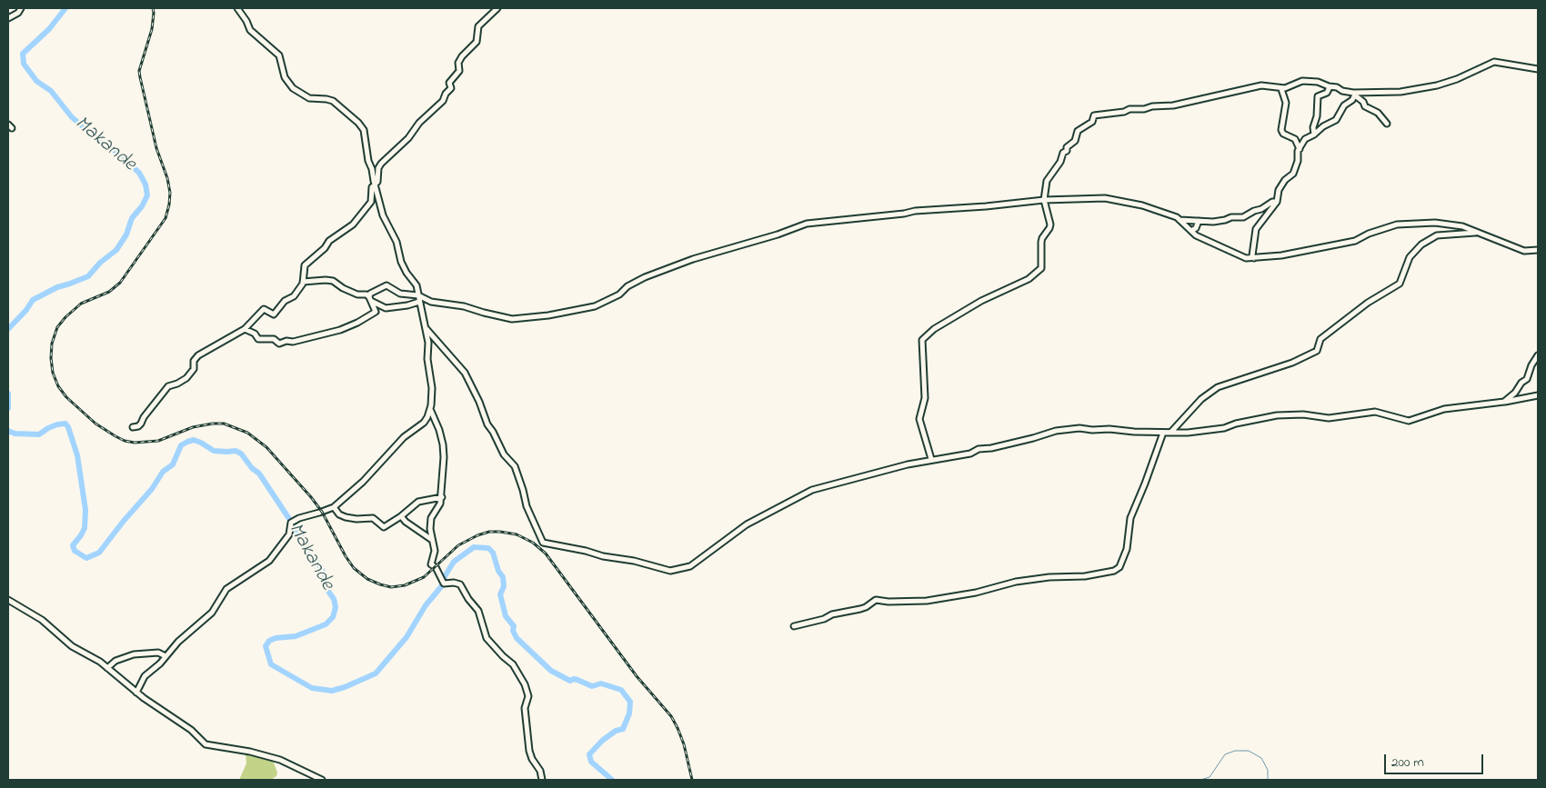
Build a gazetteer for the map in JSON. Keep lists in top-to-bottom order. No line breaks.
{"water":["Makande"],"scale_bar":"200 m"}
